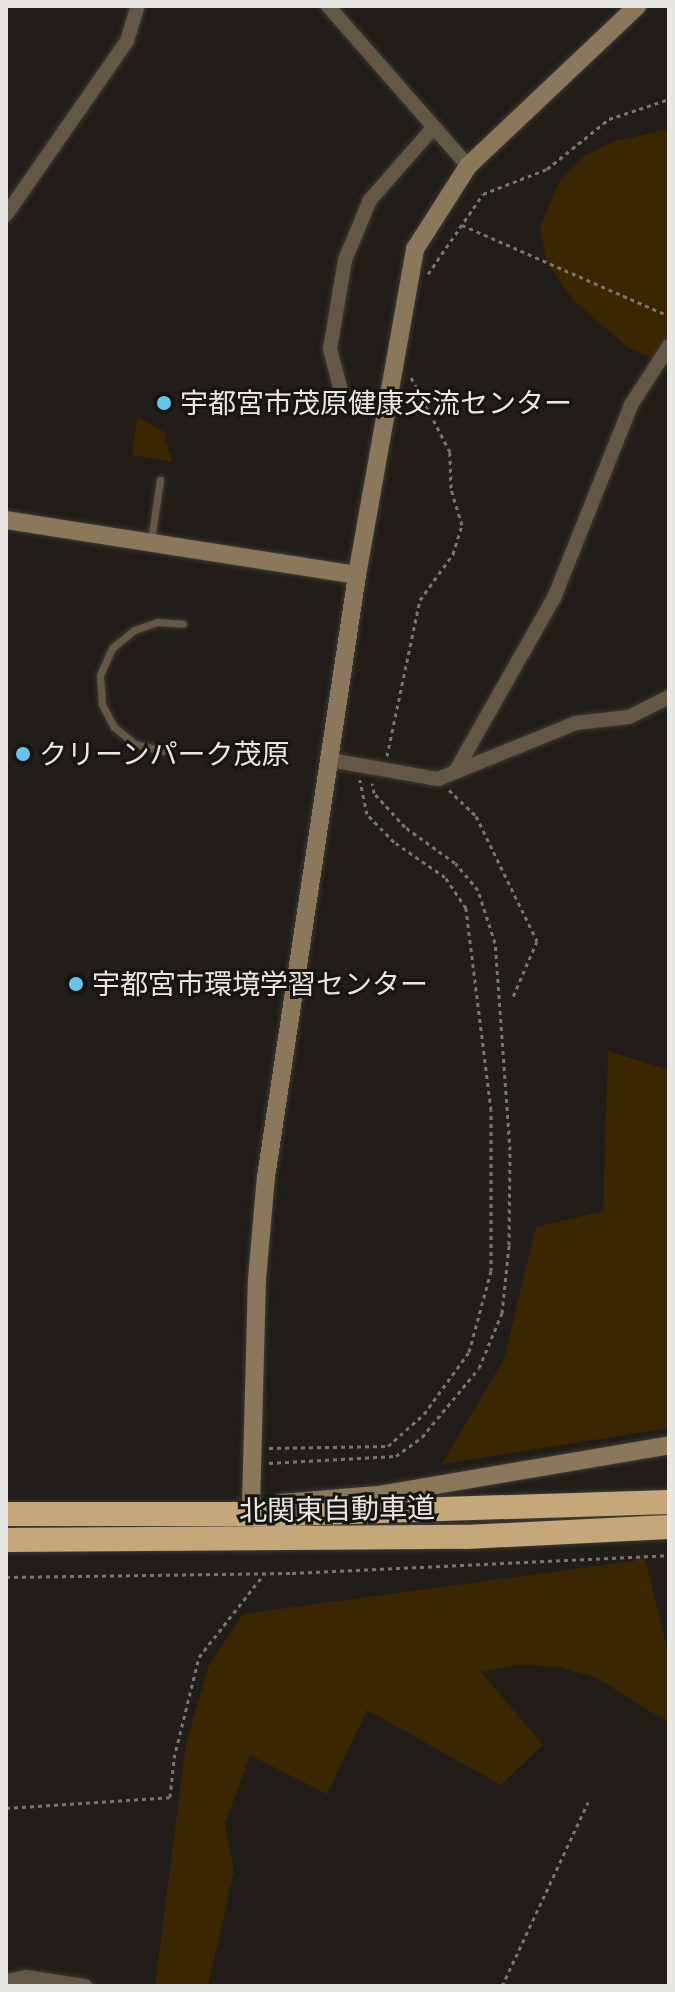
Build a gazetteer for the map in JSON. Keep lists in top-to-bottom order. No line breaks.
{"streets":{"highway":["北関東自動車道"]},"places":["宇都宮市茂原健康交流センター","クリーンパーク茂原","宇都宮市環境学習センター"]}
